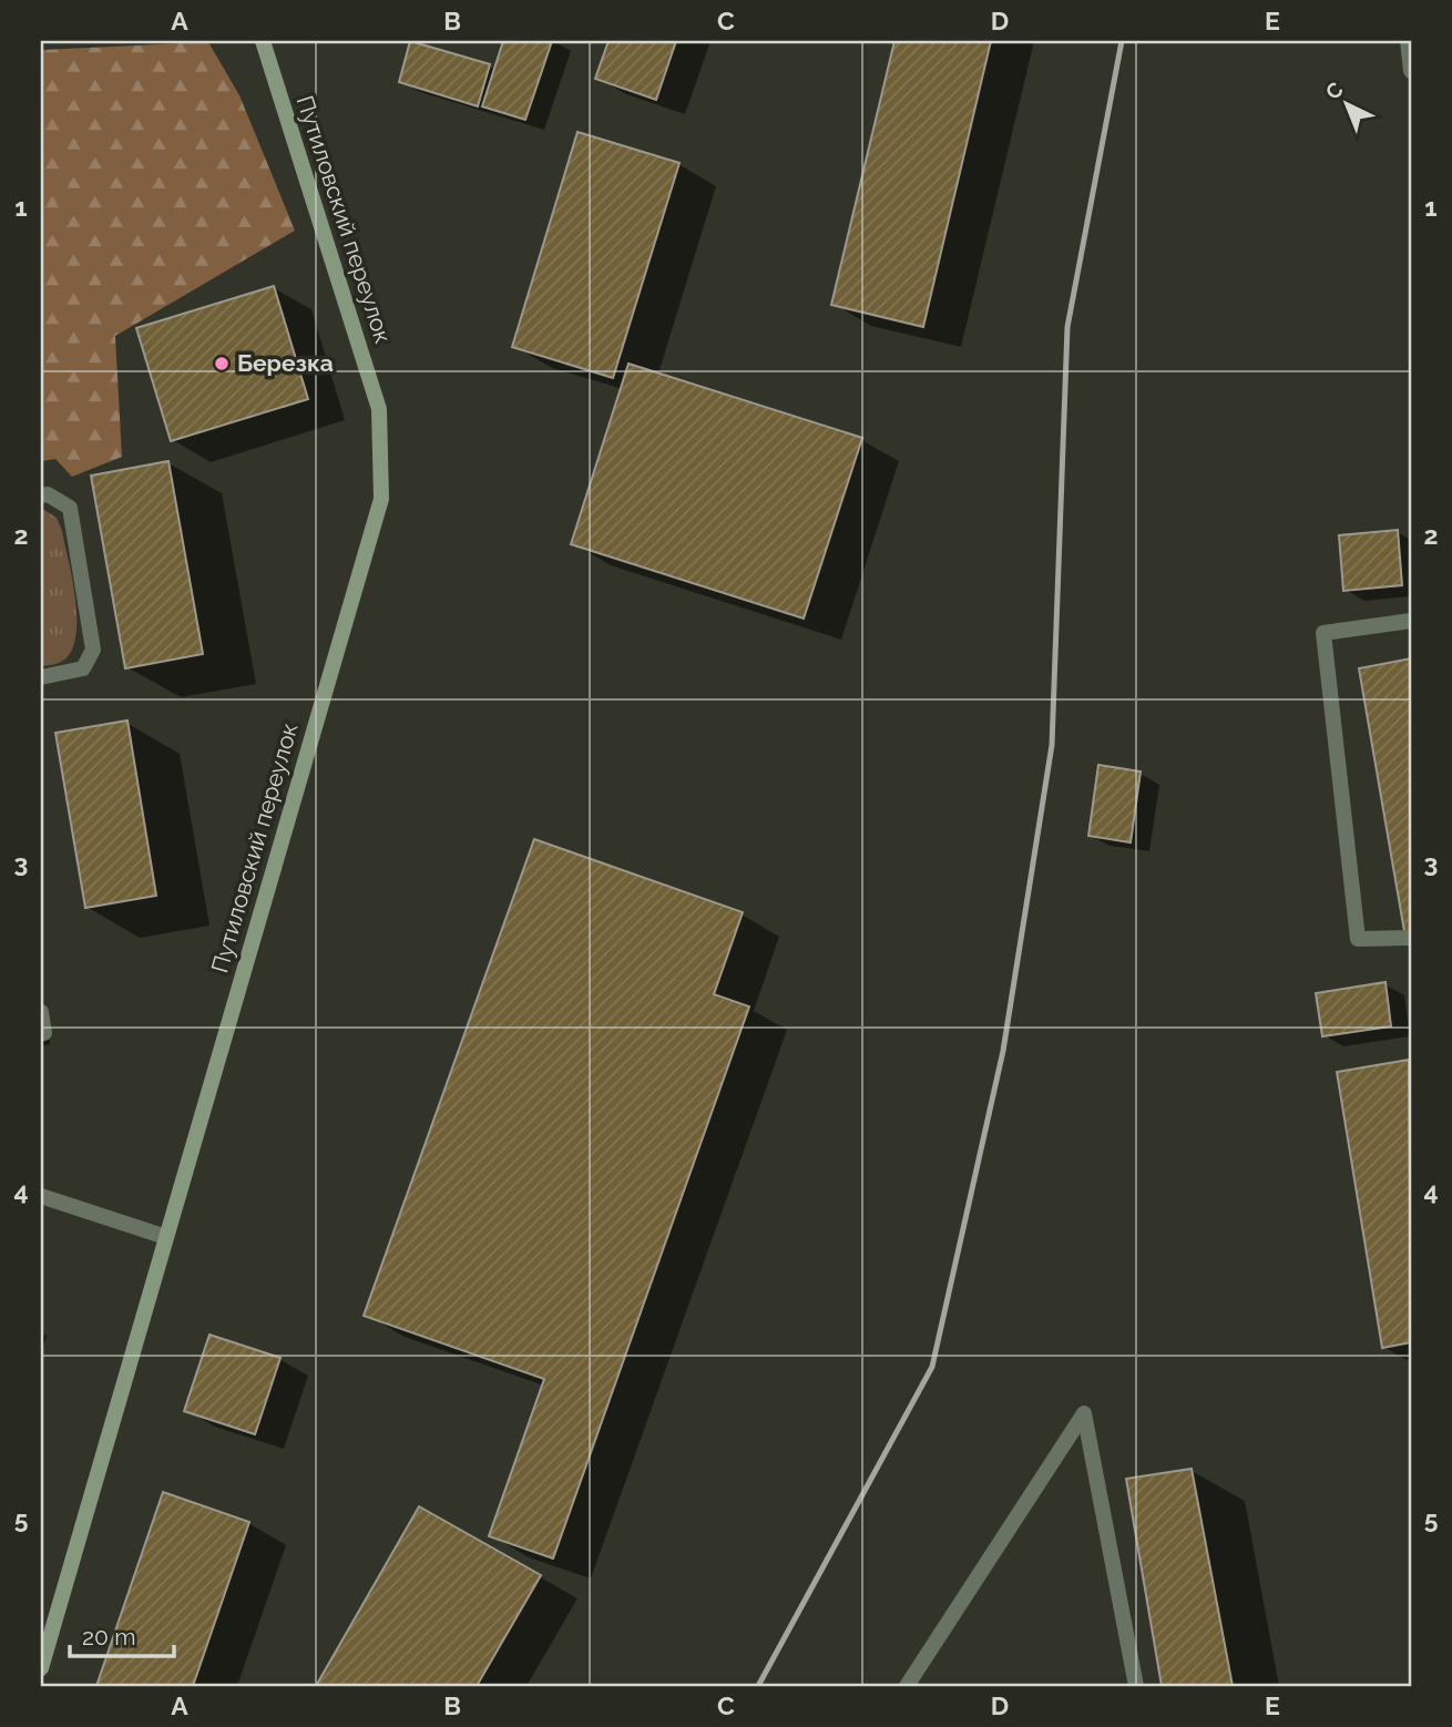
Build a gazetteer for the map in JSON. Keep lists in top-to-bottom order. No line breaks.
{"streets":{"main road":["Путиловский переулок"]},"places":["Березка"],"scale_bar":"20 m","north":"top left","grid":{"columns":["A","B","C","D","E"],"rows":["1","2","3","4","5"]}}
